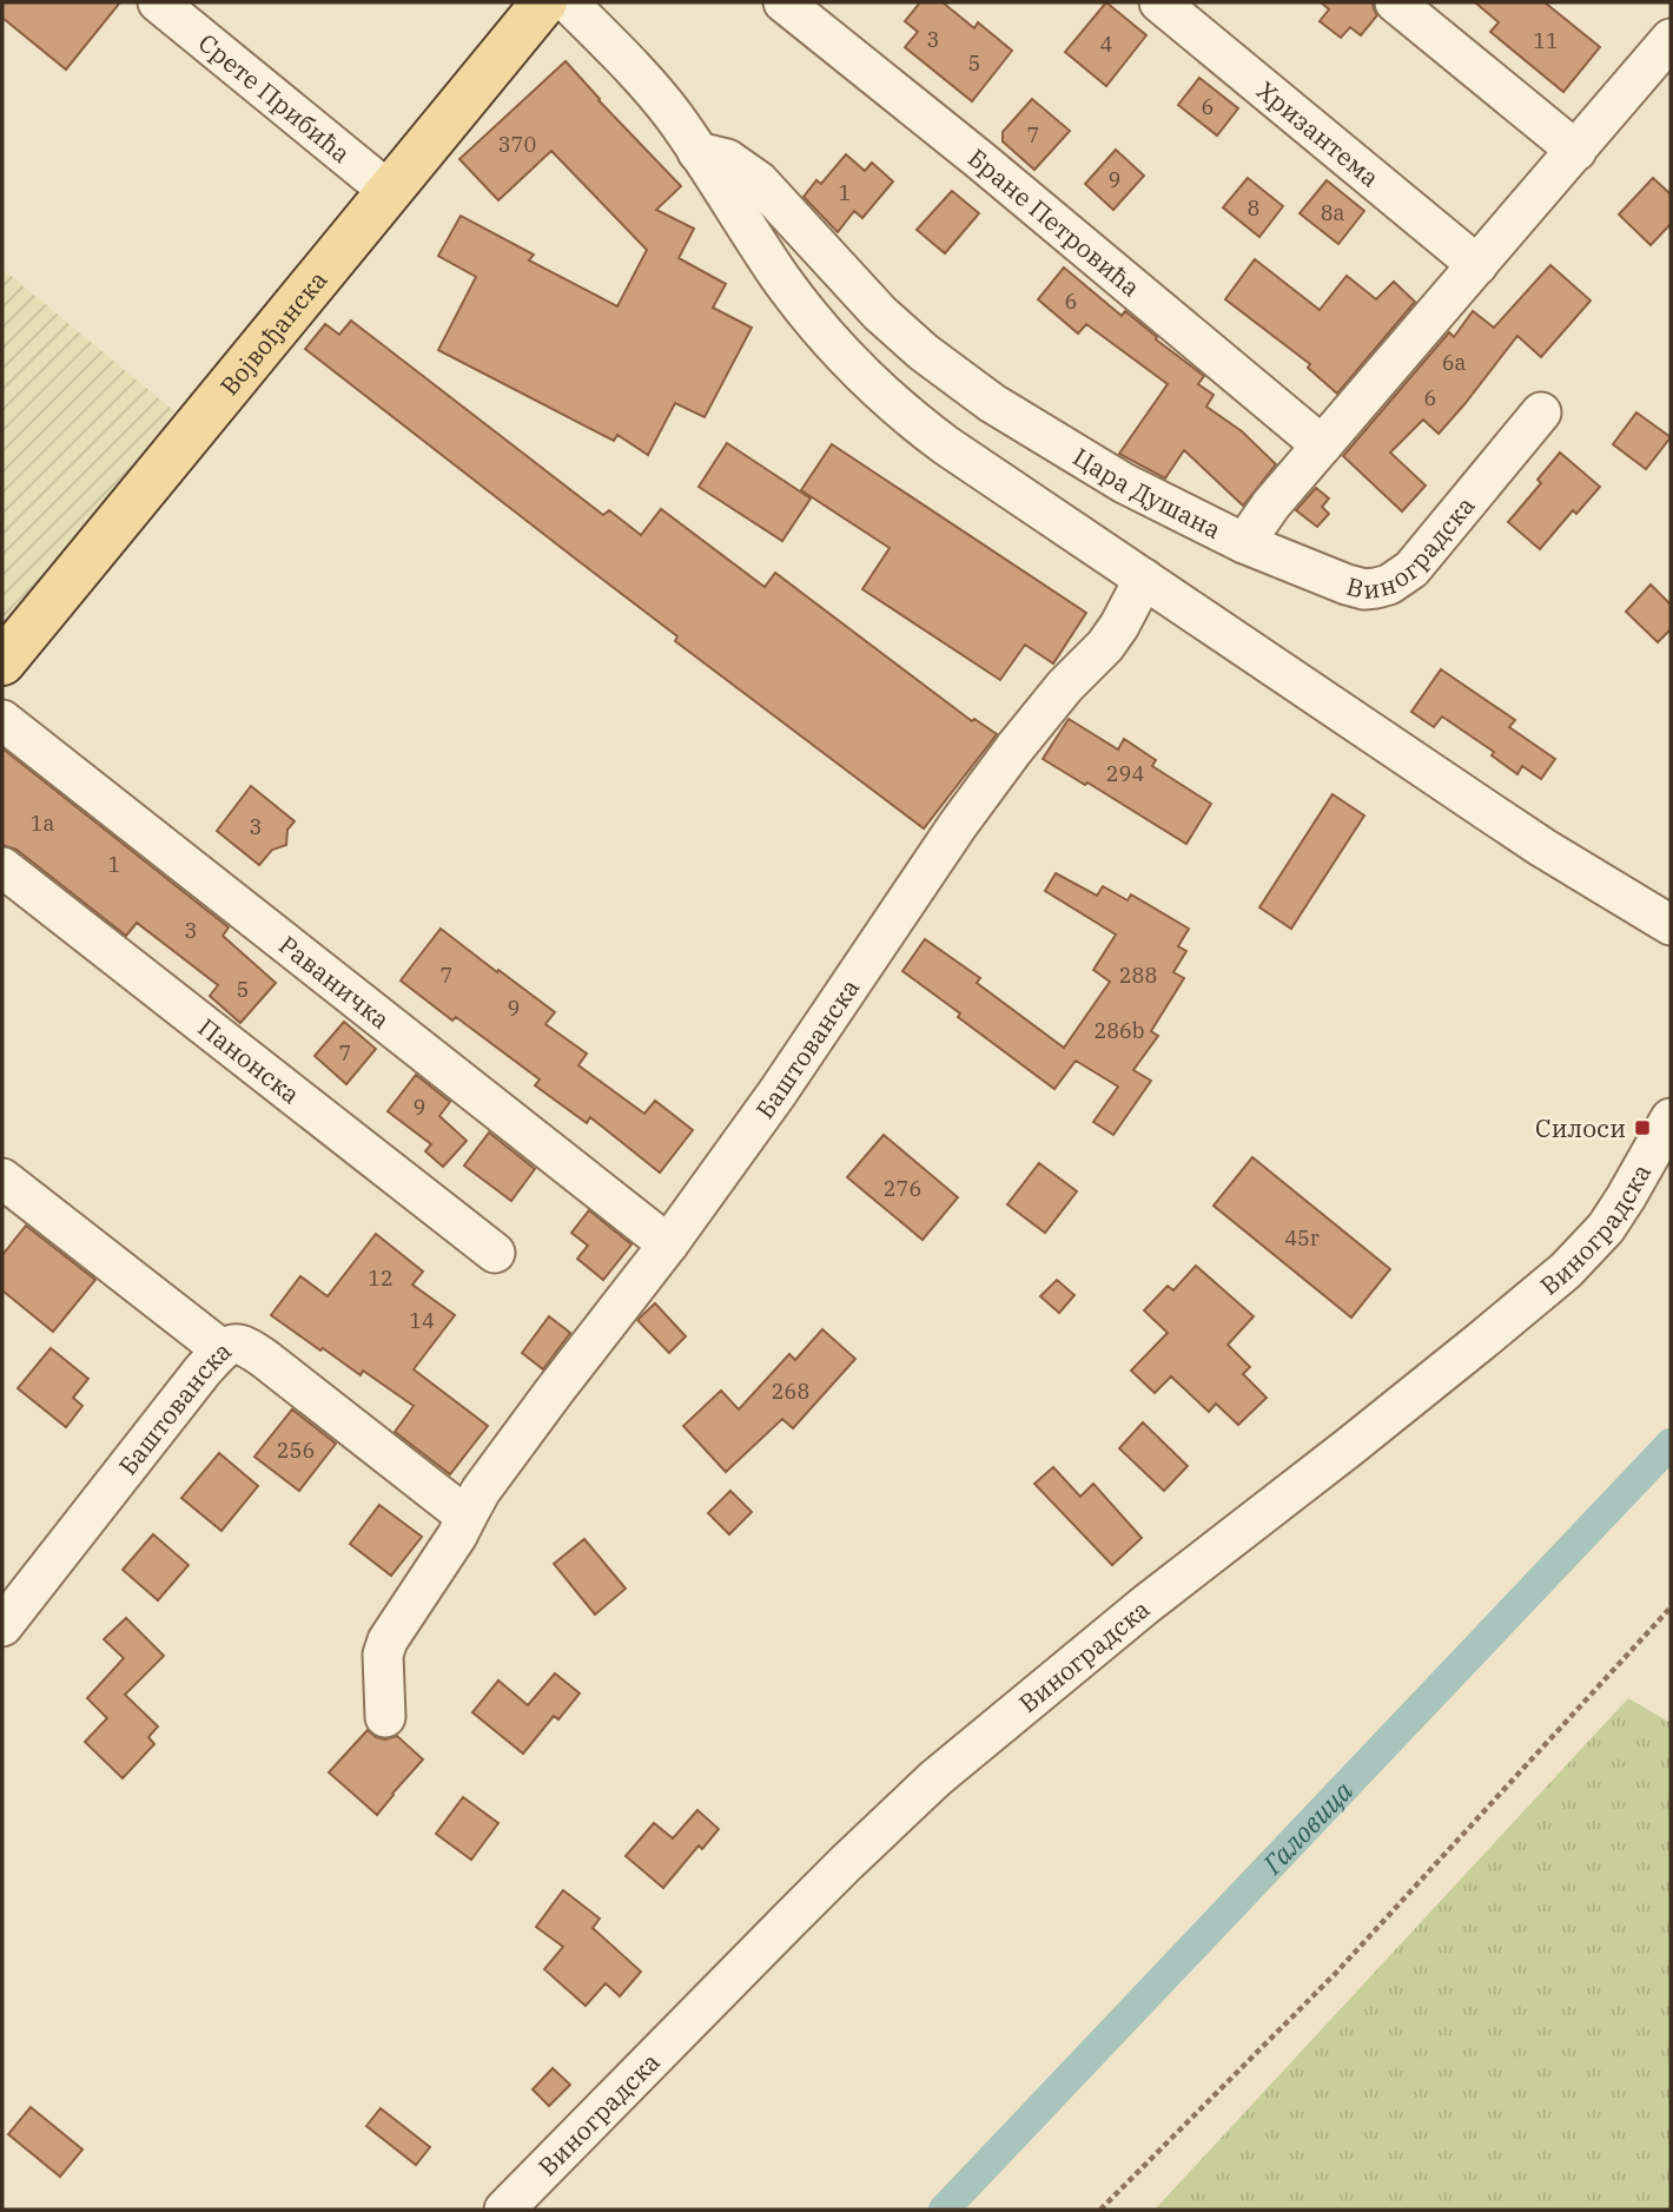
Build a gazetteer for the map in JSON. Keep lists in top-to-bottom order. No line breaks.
{"streets":{"main road":["Војвођанска"],"street":["Срете Прибића","Хризантема","Бране Петровића","Цара Душана","Виноградска","Раваничка","Баштованска","Панонска"]},"crossings":[["Срете Прибића","Војвођанска"],["Хризантема","Цара Душана"],["Бране Петровића","Цара Душана"],["Цара Душана","Виноградска"],["Раваничка","Баштованска"]],"water":["Галовица"],"places":{"transit":["Силоси"]},"house_numbers":["3","11","4","5","6","7","370","9","1","8","8a","6","6a","6","294","1a","3","1","3","7","288","5","9","286b","7","9","276","45r","12","14","268","256"]}
